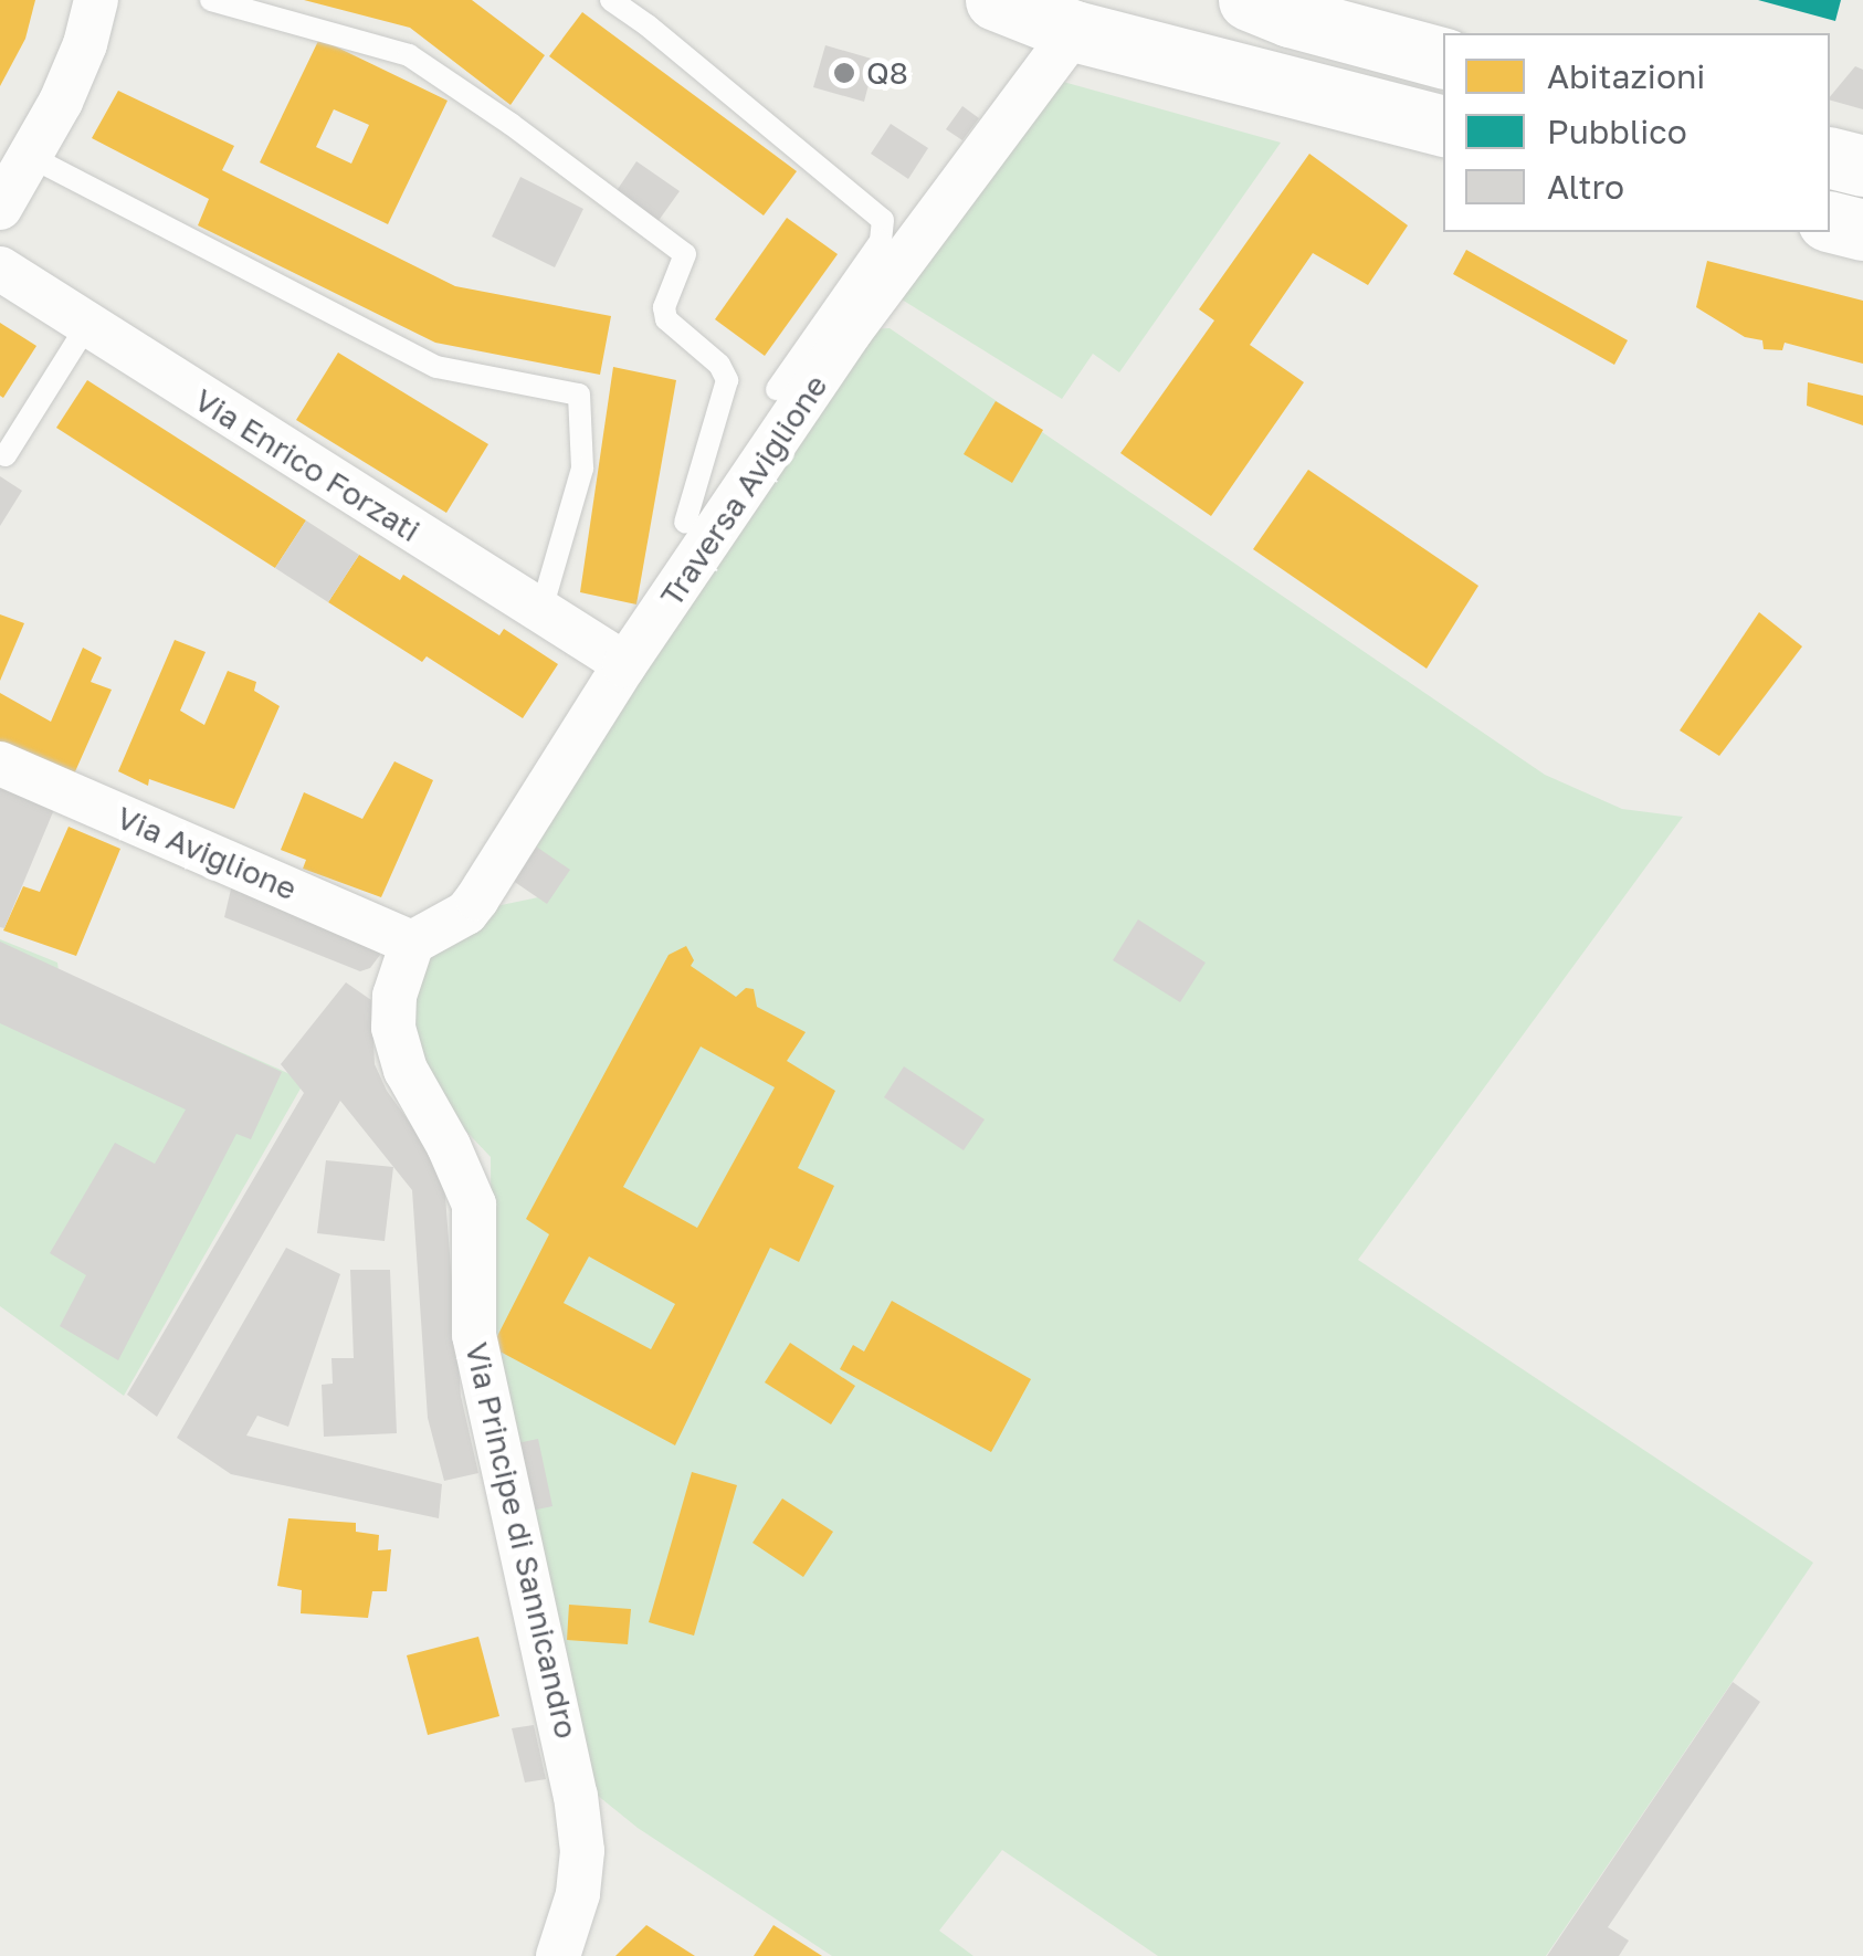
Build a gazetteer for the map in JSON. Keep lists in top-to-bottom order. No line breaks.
{"streets":{"street":["Via Enrico Forzati","Traversa Aviglione","Via Aviglione","Via Principe di Sannicandro"]},"crossings":[["Traversa Aviglione","Via Aviglione"],["Traversa Aviglione","Via Principe di Sannicandro"],["Via Aviglione","Via Principe di Sannicandro"]],"places":["Q8"],"legend":["Abitazioni","Pubblico","Altro"]}
